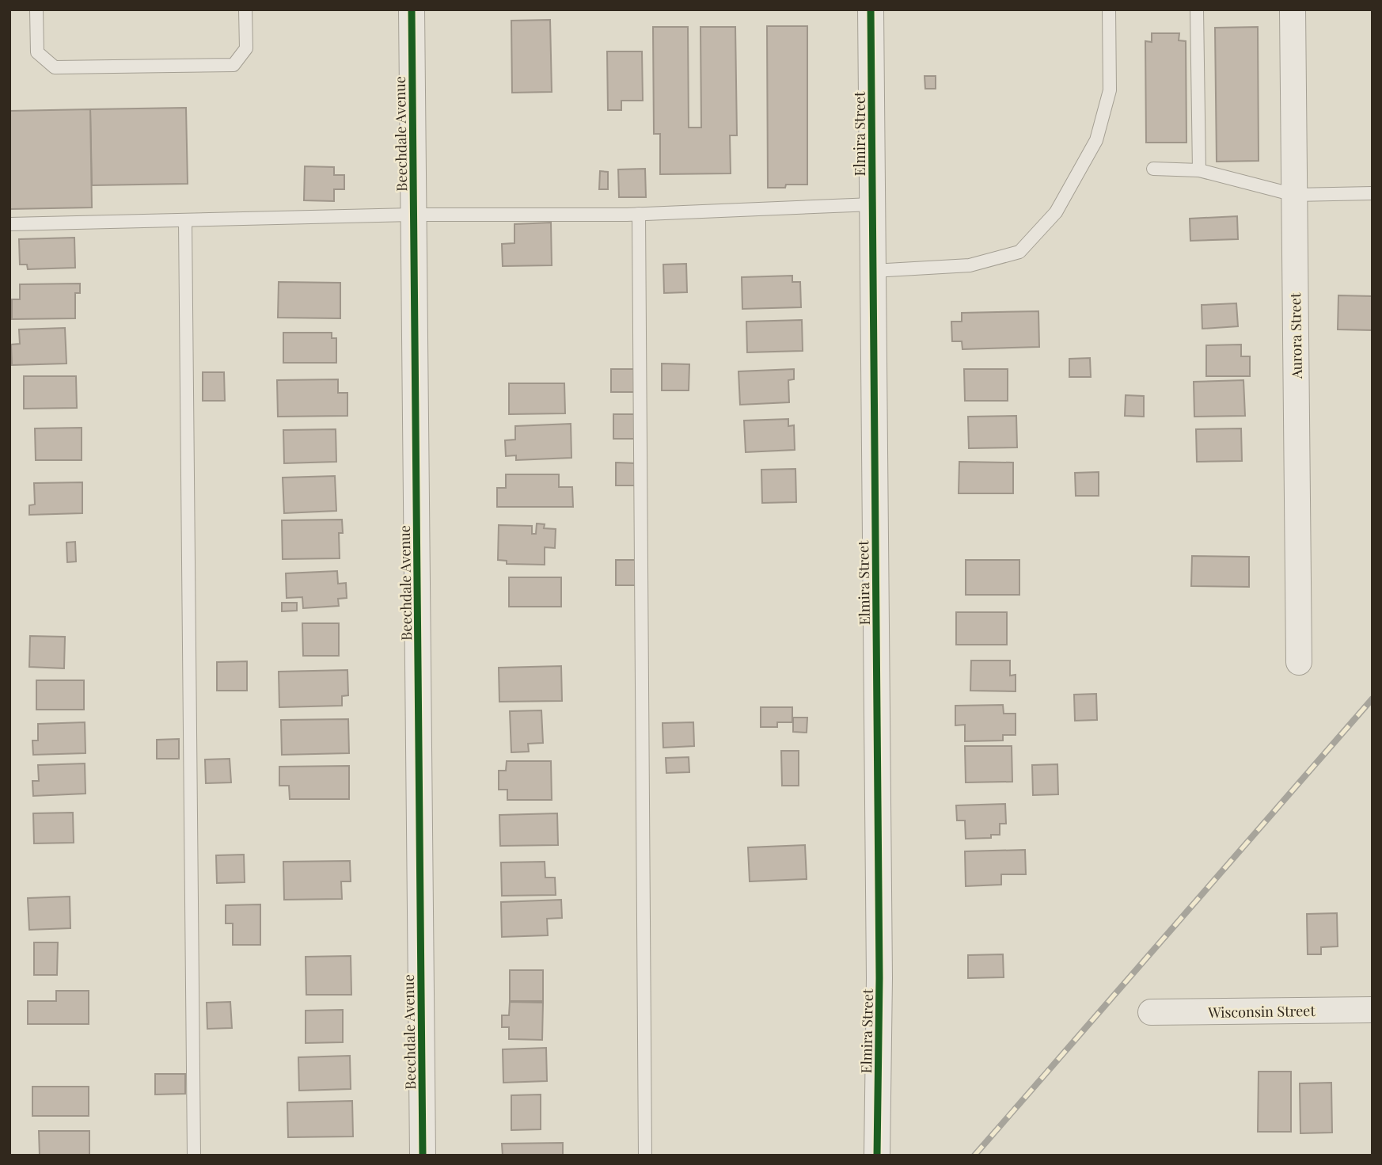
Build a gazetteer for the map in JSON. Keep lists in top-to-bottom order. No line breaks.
{"streets":{"street":["Beechdale Avenue","Elmira Street","Aurora Street","Wisconsin Street"]}}
